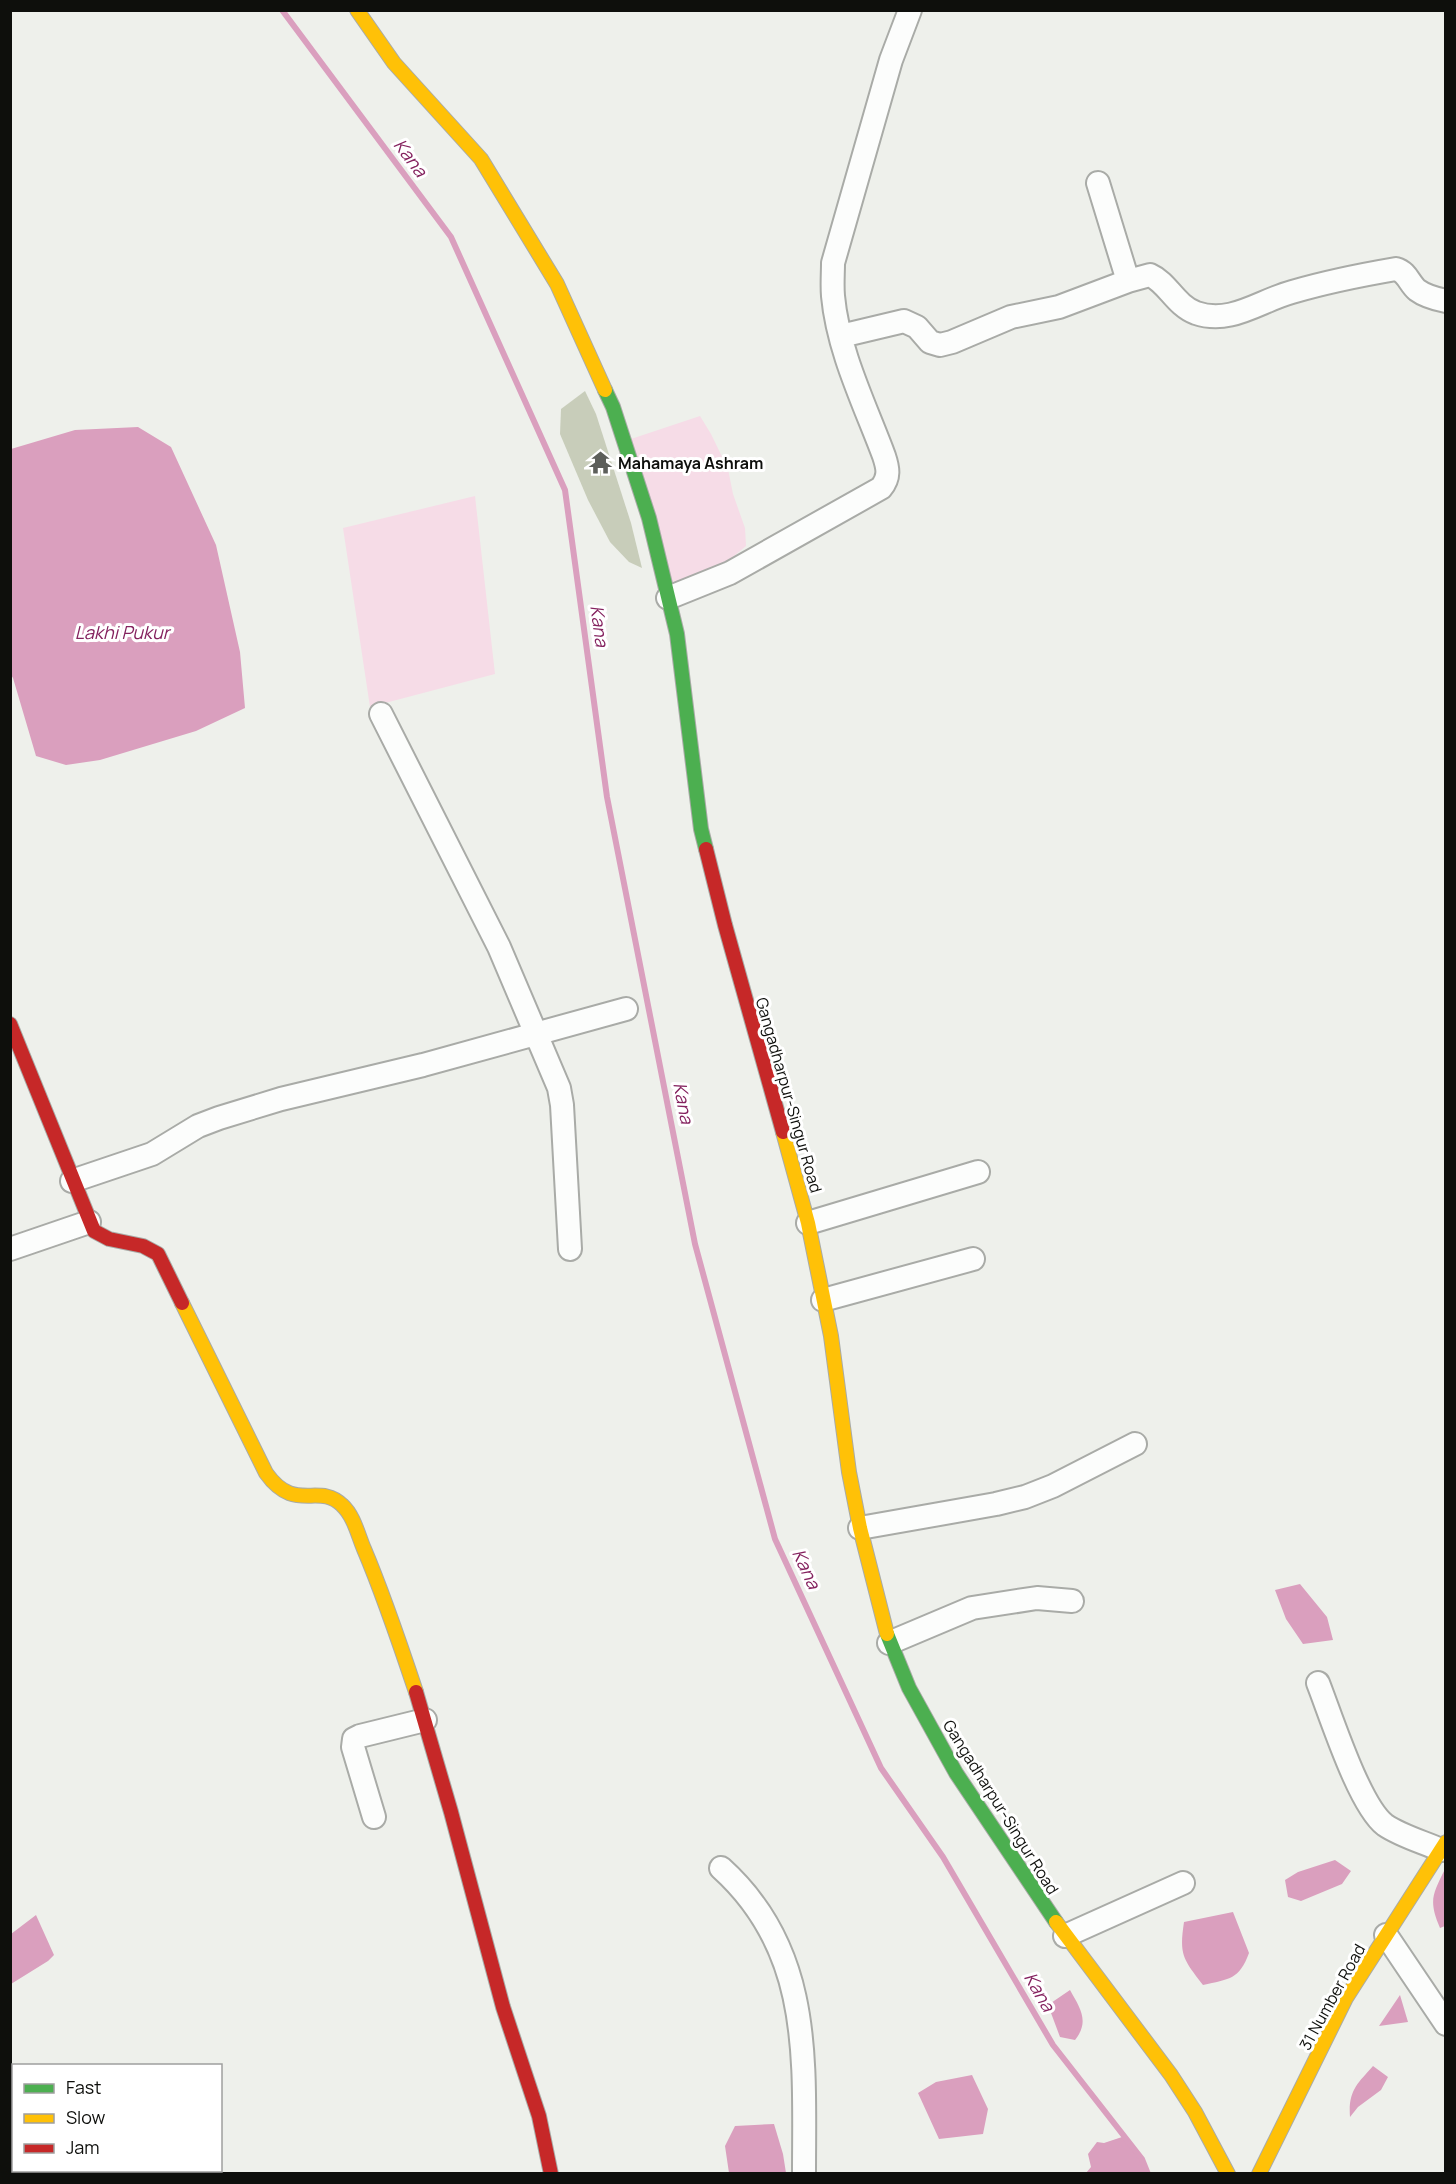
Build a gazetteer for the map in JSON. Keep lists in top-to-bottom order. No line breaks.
{"streets":{"street":["Gangadharpur-Singur Road","31 Number Road"]},"water":["Kana","Lakhi Pukur"],"places":{"temple":["Mahamaya Ashram"]},"legend":["Fast","Slow","Jam"]}
